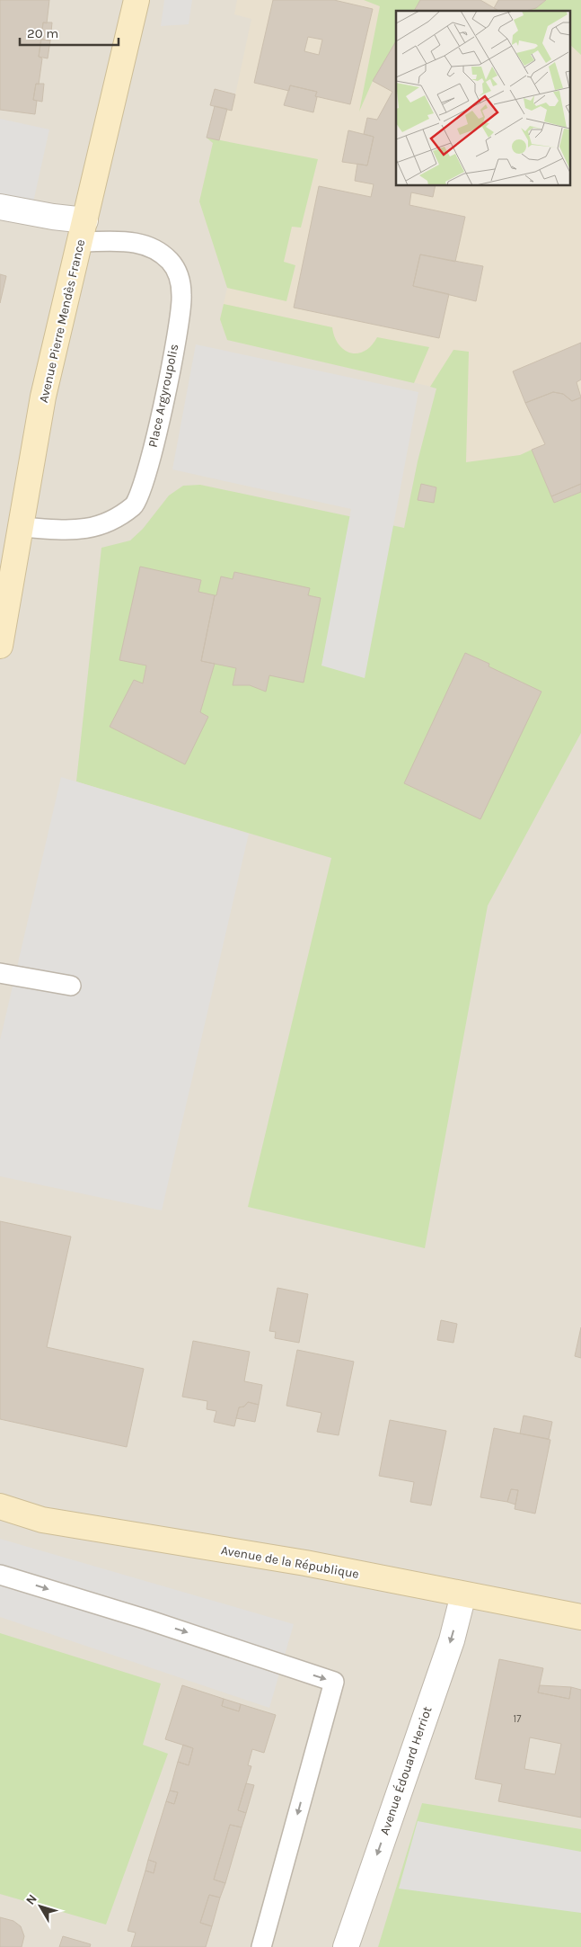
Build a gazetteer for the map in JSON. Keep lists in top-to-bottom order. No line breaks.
{"streets":{"street":["Avenue Pierre Mendès France","Avenue de la République","Avenue Édouard Herriot"],"lane":["Place Argyroupolis"]},"crossings":[["Avenue Pierre Mendès France","Place Argyroupolis"],["Avenue de la République","Avenue Édouard Herriot"]],"one_way":["Avenue Édouard Herriot"],"house_numbers":["17"],"scale_bar":"20 m","north":"top left"}
